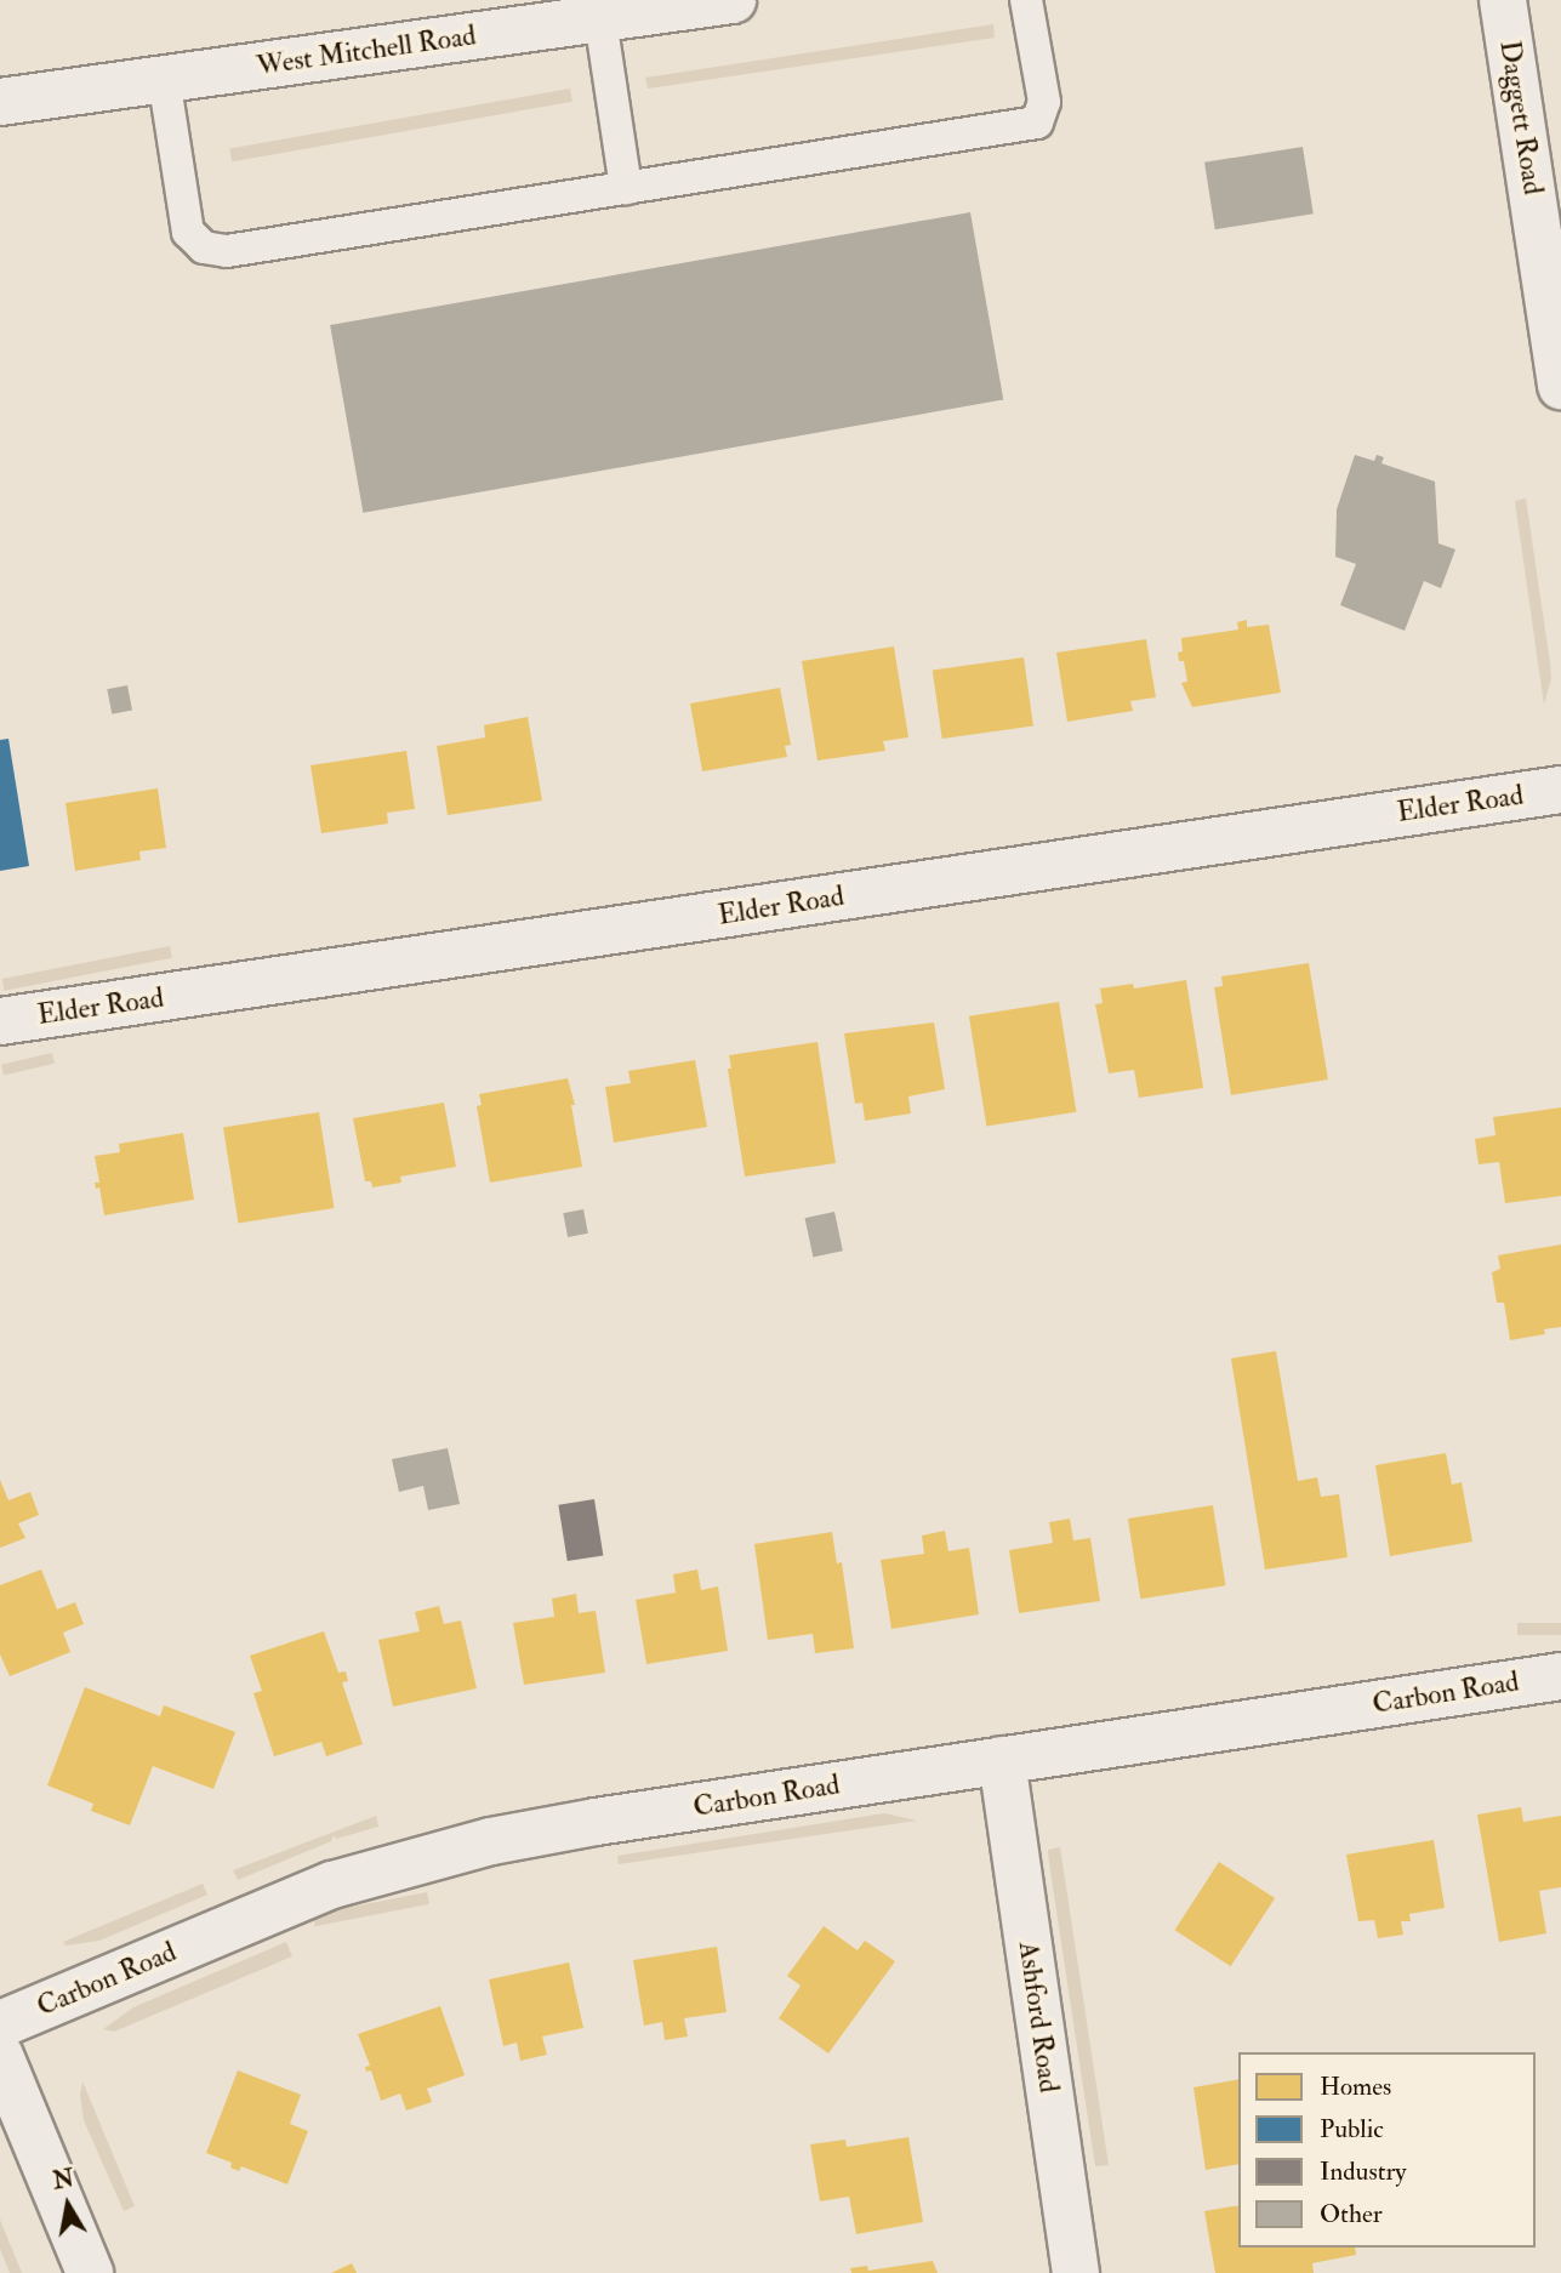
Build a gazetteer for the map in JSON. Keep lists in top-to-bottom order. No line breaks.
{"streets":{"street":["West Mitchell Road","Daggett Road","Elder Road","Carbon Road","Ashford Road"]},"crossings":[["Carbon Road","Ashford Road"]],"legend":["Homes","Public","Industry","Other"],"north":"top"}
